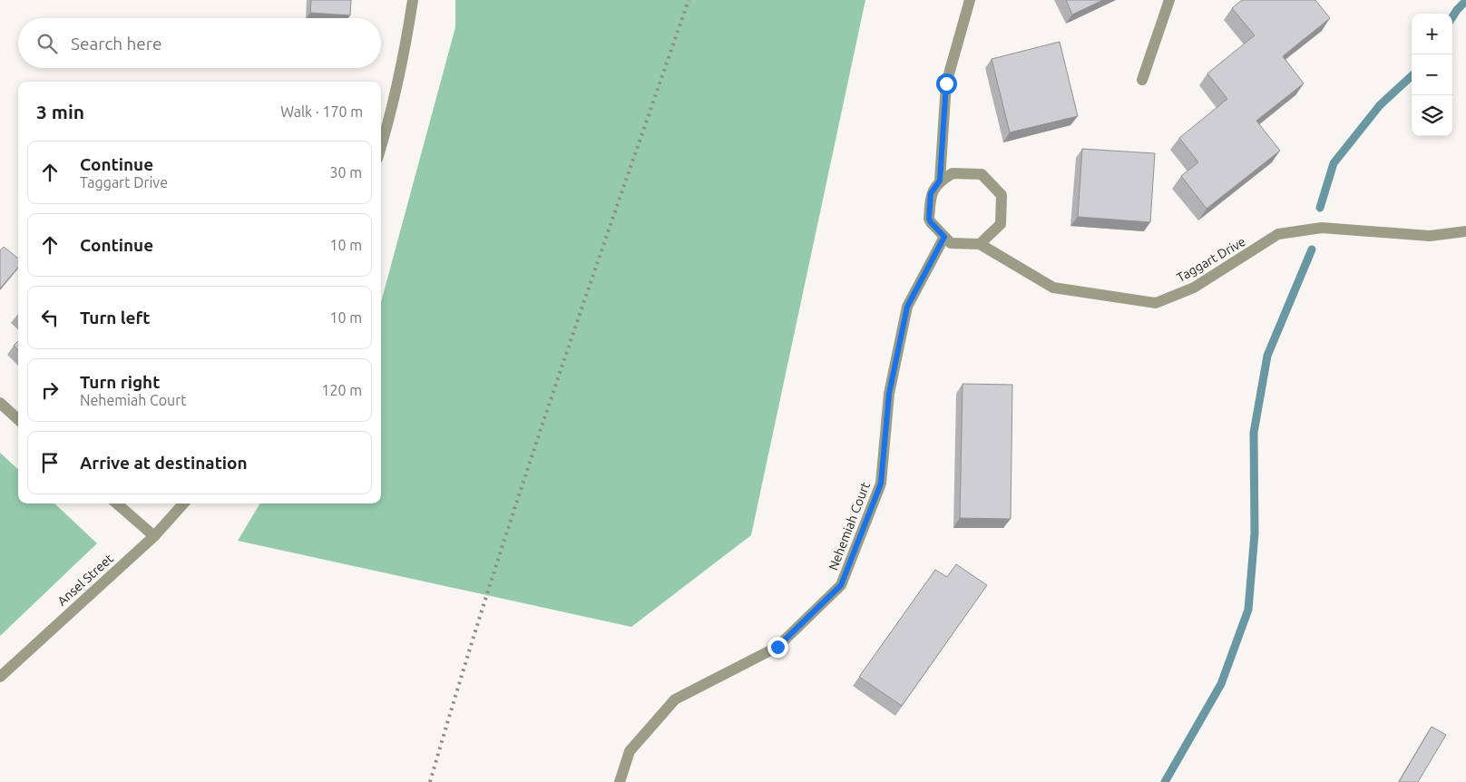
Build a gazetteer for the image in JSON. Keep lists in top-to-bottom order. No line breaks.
{"streets":{"street":["Taggart Drive","Nehemiah Court","Ansel Street"]},"crossings":[["Taggart Drive","Nehemiah Court"]],"page":{"map_buttons":["+","−"],"search":"Search here","heading":["3 min","Walk · 170 m"],"list":[["Continue","Taggart Drive","30 m"],["Continue","10 m"],["Turn left","10 m"],["Turn right","Nehemiah Court","120 m"],"Arrive at destination"]}}
